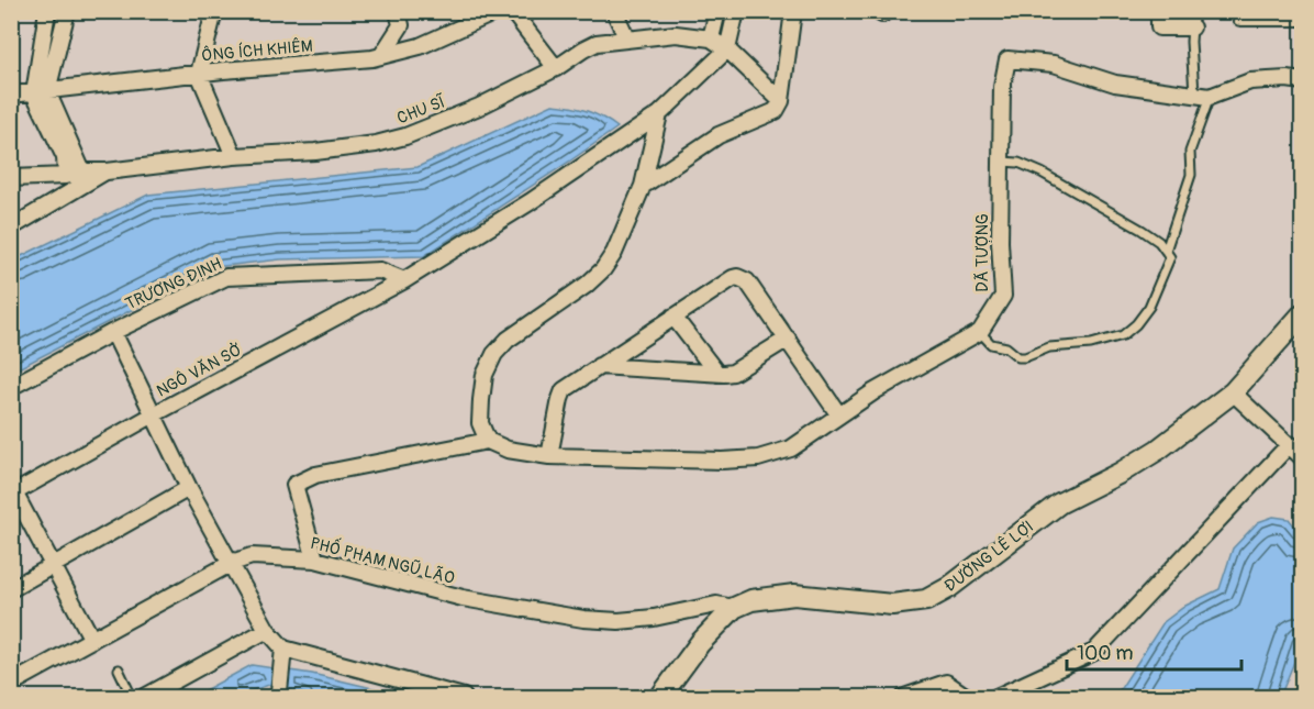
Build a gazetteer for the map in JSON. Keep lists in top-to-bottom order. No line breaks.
{"streets":{"street":["ÔNG ÍCH KHIÊM","CHU SĨ","DÃ TƯỢNG","TRƯƠNG ĐỊNH","NGÔ VĂN SỞ","ĐƯỜNG LÊ LỢI","PHỐ PHẠM NGŨ LÃO"]},"crossings":[["DÃ TƯỢNG","PHỐ PHẠM NGŨ LÃO"],["TRƯƠNG ĐỊNH","NGÔ VĂN SỞ"],["ĐƯỜNG LÊ LỢI","PHỐ PHẠM NGŨ LÃO"]],"scale_bar":"100 m"}
